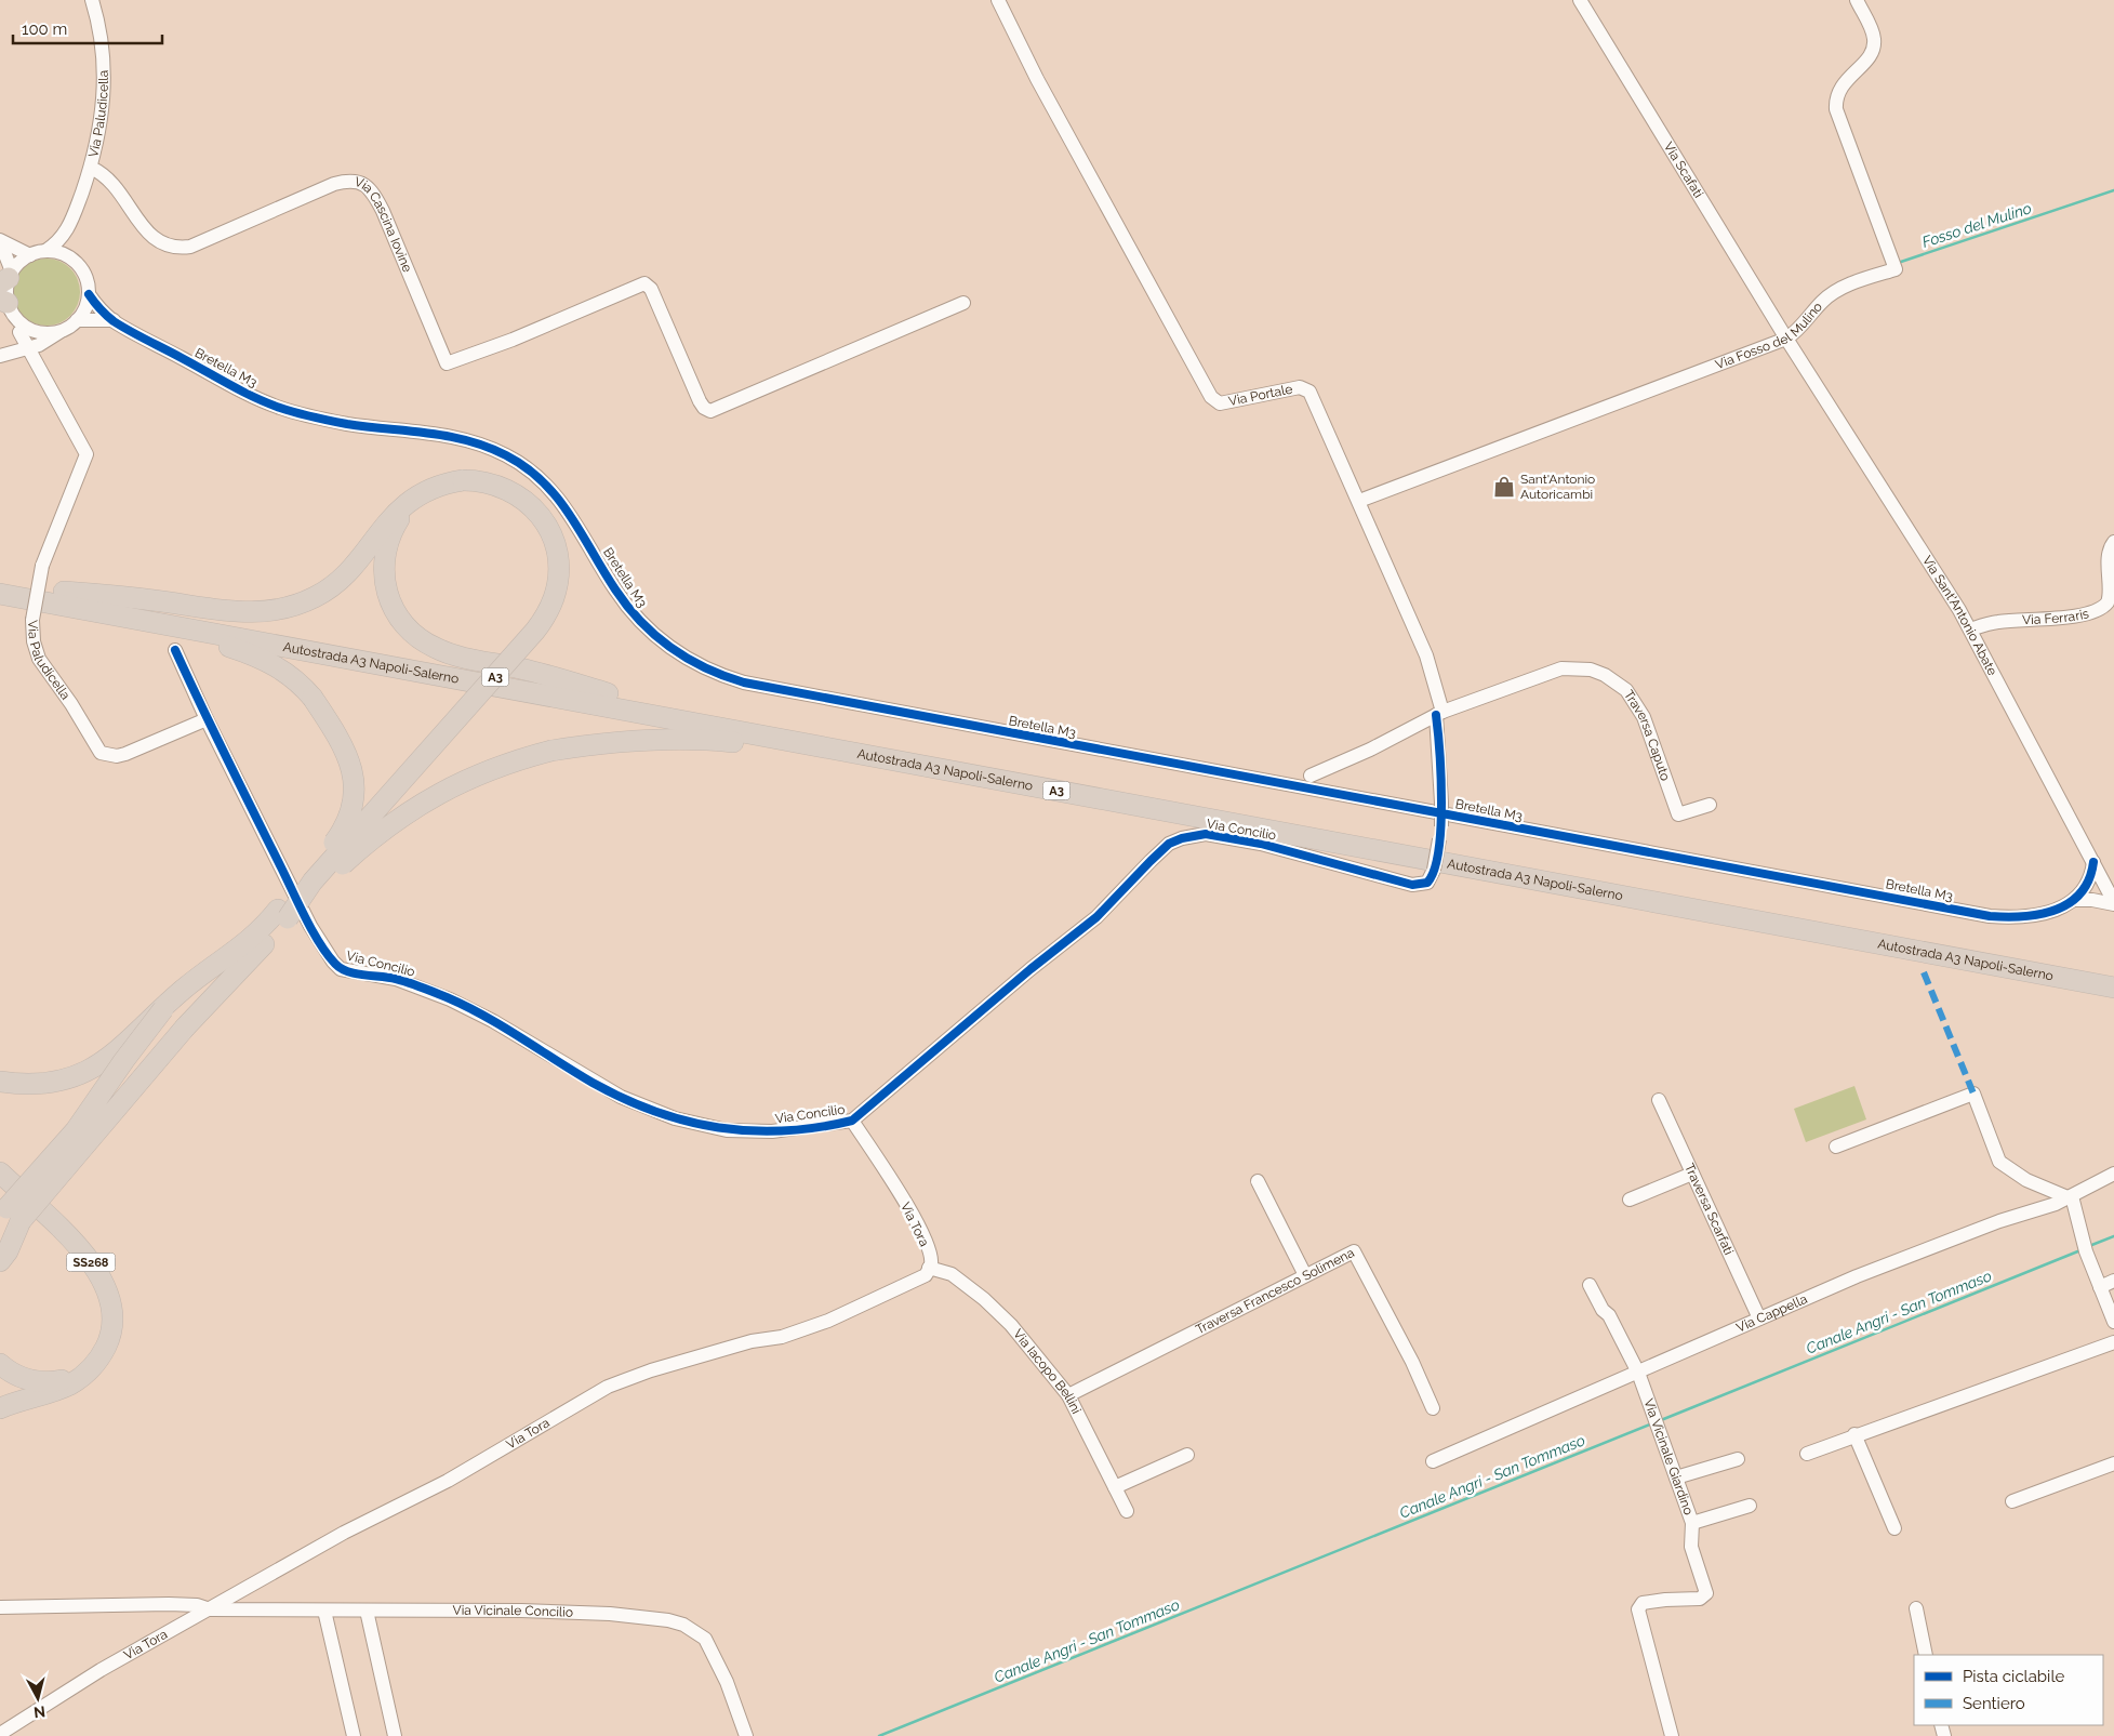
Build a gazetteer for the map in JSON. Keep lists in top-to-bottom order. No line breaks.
{"streets":{"highway":["Autostrada A3 Napoli-Salerno","A3","SS268"],"street":["Via Paludicella","Via Scafati","Via Cascina Iovine","Via Fosso del Mulino","Bretella M3","Via Portale","Via Sant'Antonio Abate","Via Ferraris","Traversa Caputo","Via Concilio","Traversa Scarfati","Via Tora","Traversa Francesco Solimena","Via Cappella","Via Iacopo Bellini","Via Vicinale Giardino","Via Vicinale Concilio"]},"crossings":[["Via Paludicella","Via Cascina Iovine"],["Via Paludicella","Bretella M3"],["Via Paludicella","Via Concilio"],["Via Scafati","Via Fosso del Mulino"],["Via Scafati","Via Sant'Antonio Abate"],["Via Fosso del Mulino","Via Portale"],["Via Fosso del Mulino","Via Sant'Antonio Abate"],["Bretella M3","Via Sant'Antonio Abate"],["Via Portale","Traversa Caputo"],["Via Portale","Via Concilio"],["Via Sant'Antonio Abate","Via Ferraris"],["Autostrada A3 Napoli-Salerno","A3"],["Traversa Caputo","Via Concilio"],["Via Concilio","Via Tora"],["Traversa Scarfati","Via Cappella"],["Via Tora","Via Iacopo Bellini"],["Via Tora","Via Vicinale Concilio"],["Traversa Francesco Solimena","Via Iacopo Bellini"],["Via Cappella","Via Vicinale Giardino"]],"water":["Fosso del Mulino","Canale Angri - San Tommaso"],"places":{"shop":["Sant'Antonio Autoricambi"]},"legend":["Pista ciclabile","Sentiero"],"scale_bar":"100 m","north":"bottom"}
